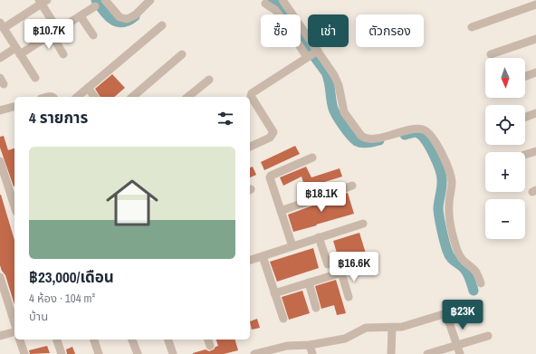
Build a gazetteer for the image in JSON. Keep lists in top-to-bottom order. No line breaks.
{"north":"bottom","page":{"chip":["ซื้อ","เช่า","ตัวกรอง"],"price":["฿10.7K","฿18.1K","฿16.6K","฿23K"],"map_buttons":["+","−"],"heading":"4 รายการ","list":[{"name":"฿23,000/เดือน","note":"4 ห้อง · 104 m² · บ้าน"}]}}
